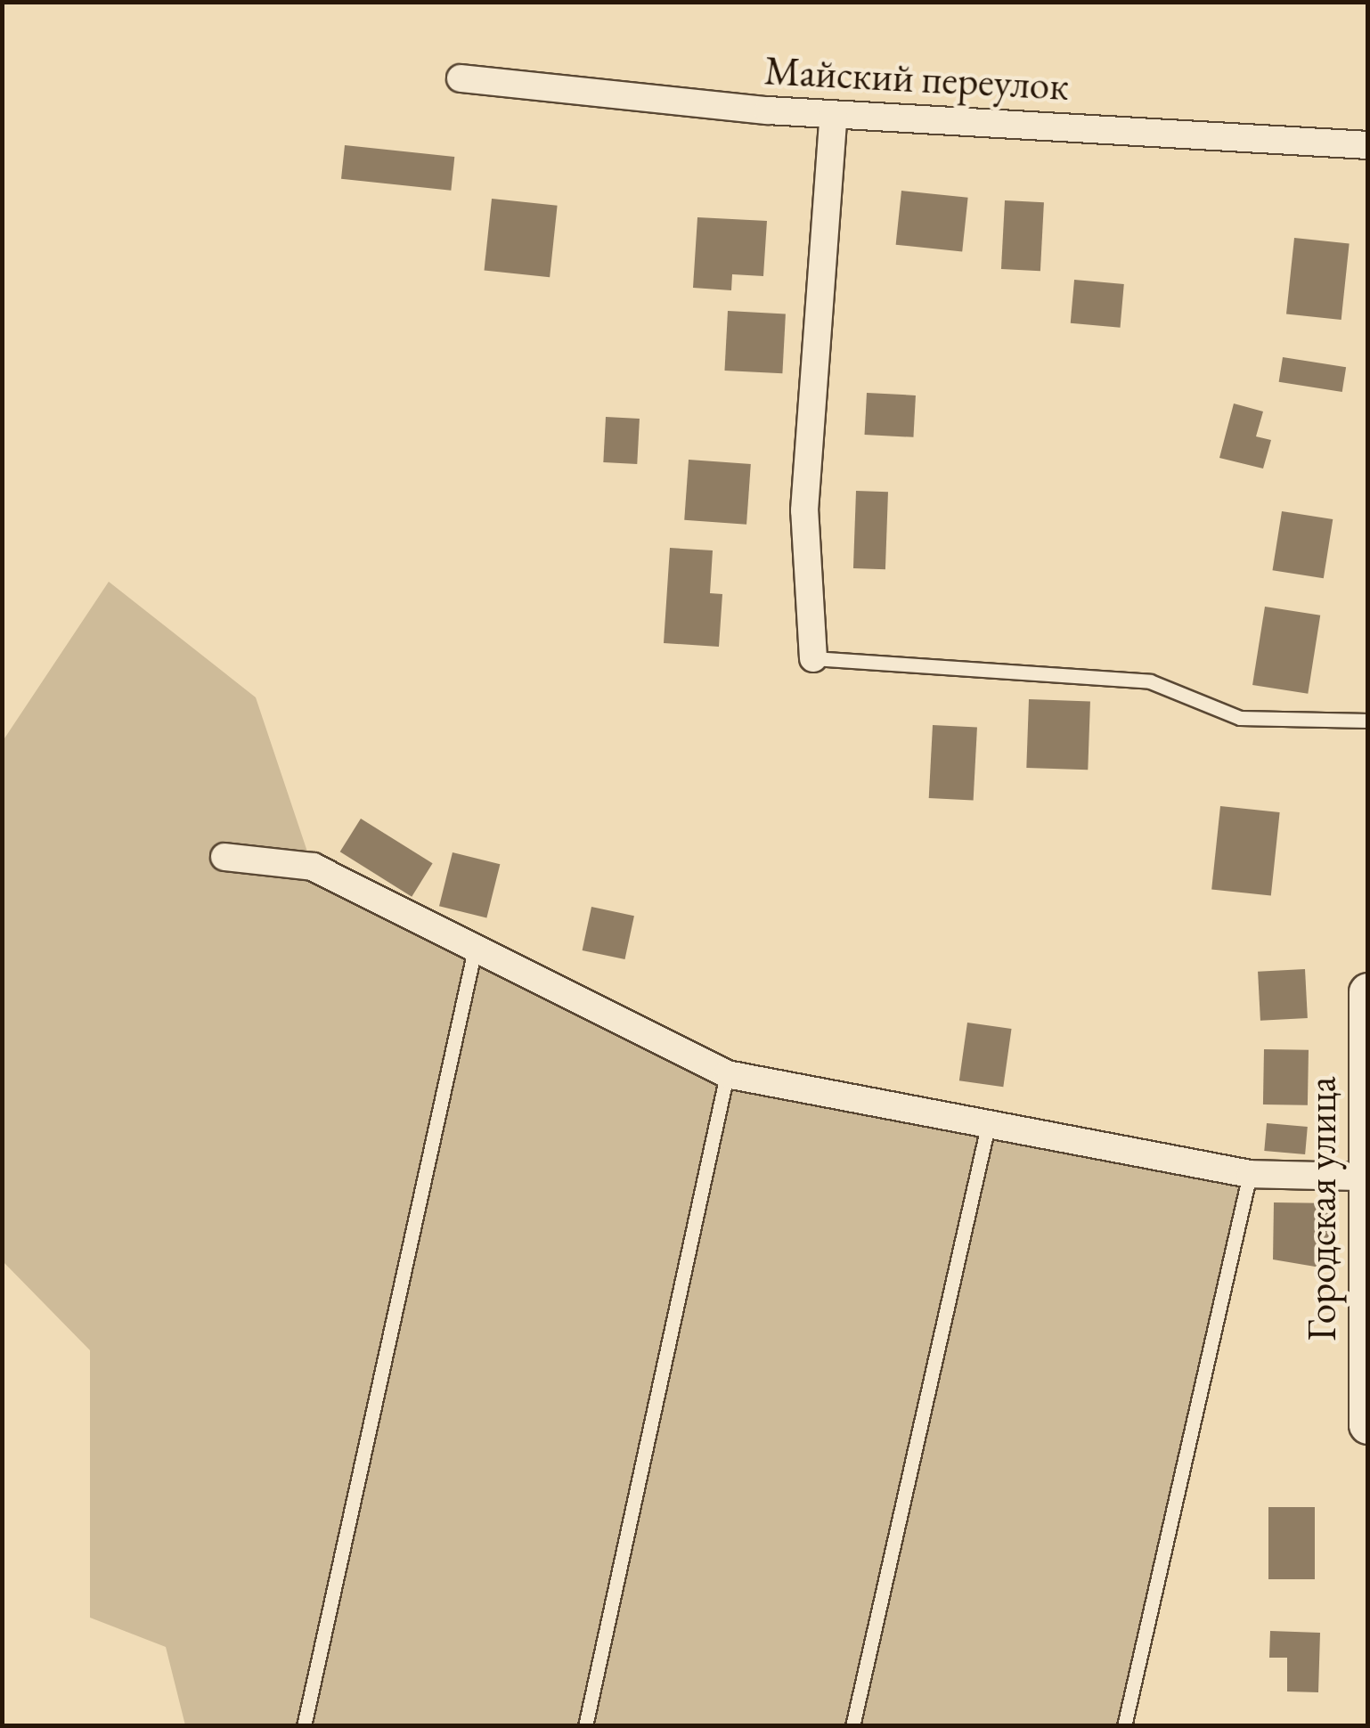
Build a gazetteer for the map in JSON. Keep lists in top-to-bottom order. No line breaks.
{"streets":{"street":["Майский переулок","Городская улица"]}}
